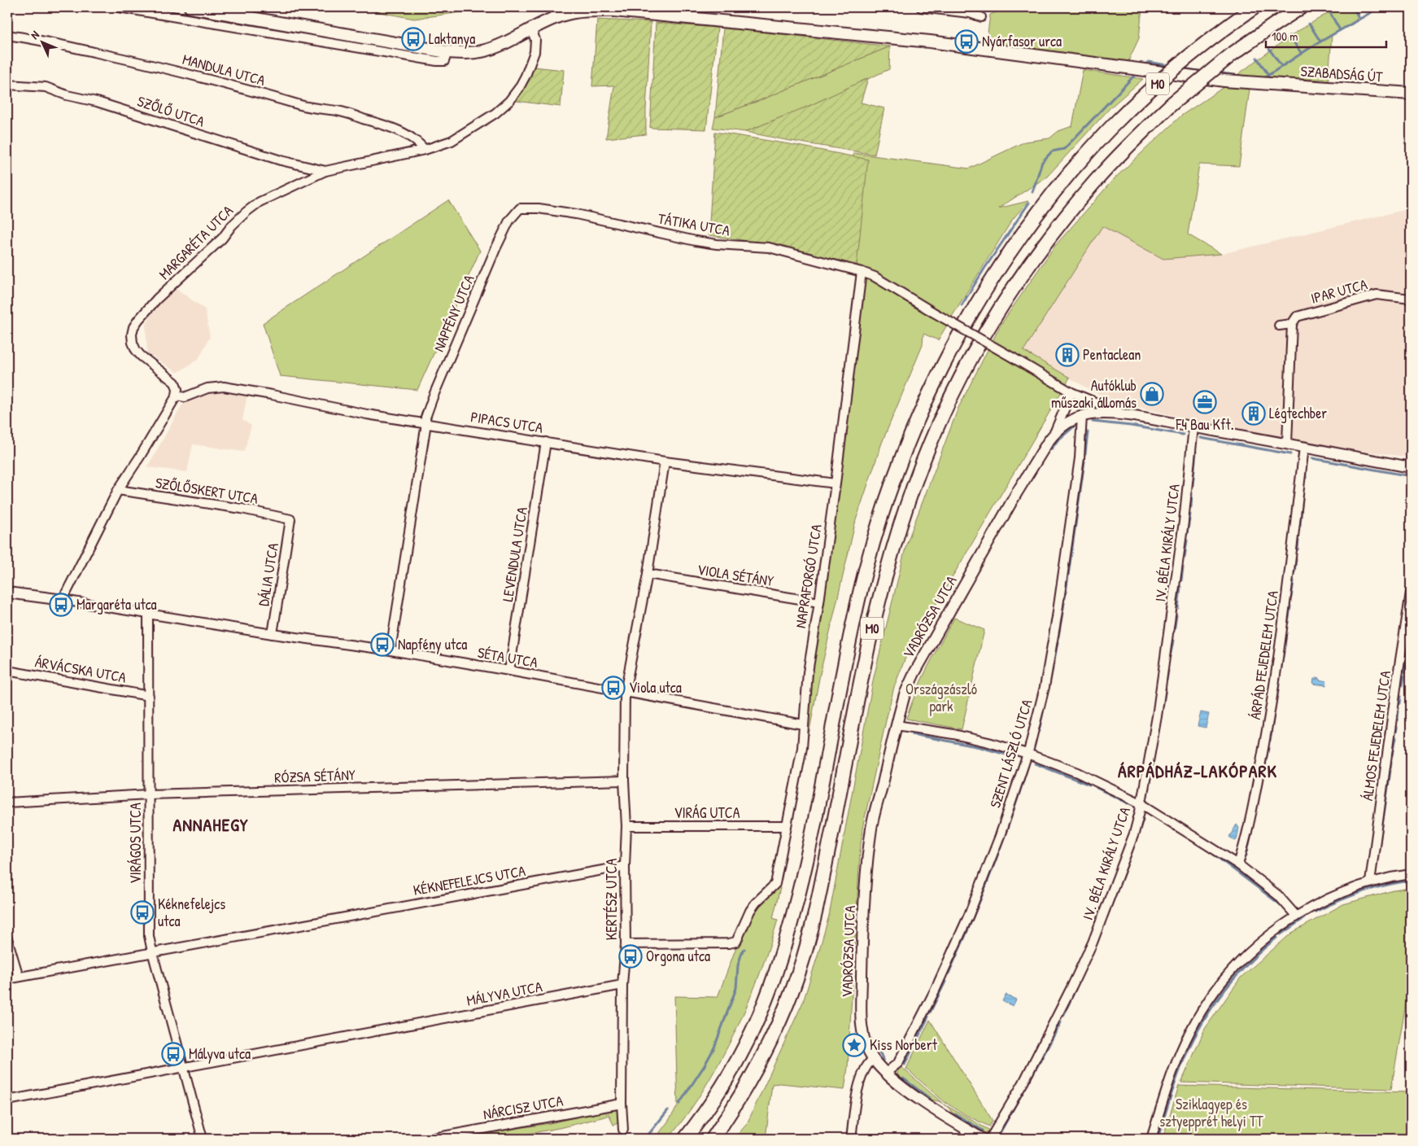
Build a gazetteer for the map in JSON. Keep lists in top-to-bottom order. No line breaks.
{"streets":{"highway":["M0"],"main road":["SZABADSÁG ÚT"],"street":["MANDULA UTCA","SZŐLŐ UTCA","TÁTIKA UTCA","MARGARÉTA UTCA","IPAR UTCA","NAPFÉNY UTCA","PIPACS UTCA","SZŐLŐSKERT UTCA","IV. BÉLA KIRÁLY UTCA","LEVENDULA UTCA","DÁLIA UTCA","VIOLA SÉTÁNY","NAPRAFORGÓ UTCA","VADRÓZSA UTCA","ÁRPÁD FEJEDELEM UTCA","SÉTA UTCA","ÁRVÁCSKA UTCA","ÁLMOS FEJEDELEM UTCA","SZENT LÁSZLÓ UTCA","RÓZSA SÉTÁNY","VIRÁG UTCA","VIRÁGOS UTCA","KÉKNEFELEJCS UTCA","KERTÉSZ UTCA","MÁLYVA UTCA","NÁRCISZ UTCA"]},"crossings":[["MANDULA UTCA","MARGARÉTA UTCA"],["SZABADSÁG ÚT","MARGARÉTA UTCA"],["SZŐLŐ UTCA","MARGARÉTA UTCA"],["TÁTIKA UTCA","NAPFÉNY UTCA"],["TÁTIKA UTCA","NAPRAFORGÓ UTCA"],["TÁTIKA UTCA","VADRÓZSA UTCA"],["MARGARÉTA UTCA","PIPACS UTCA"],["NAPFÉNY UTCA","PIPACS UTCA"],["NAPFÉNY UTCA","SÉTA UTCA"],["PIPACS UTCA","LEVENDULA UTCA"],["PIPACS UTCA","NAPRAFORGÓ UTCA"],["SZŐLŐSKERT UTCA","DÁLIA UTCA"],["IV. BÉLA KIRÁLY UTCA","VADRÓZSA UTCA"],["LEVENDULA UTCA","SÉTA UTCA"],["DÁLIA UTCA","SÉTA UTCA"],["VIOLA SÉTÁNY","NAPRAFORGÓ UTCA"],["NAPRAFORGÓ UTCA","SÉTA UTCA"],["NAPRAFORGÓ UTCA","VIRÁG UTCA"],["NAPRAFORGÓ UTCA","KERTÉSZ UTCA"],["VADRÓZSA UTCA","ÁRPÁD FEJEDELEM UTCA"],["VADRÓZSA UTCA","SZENT LÁSZLÓ UTCA"],["SÉTA UTCA","VIRÁGOS UTCA"],["SÉTA UTCA","KERTÉSZ UTCA"],["ÁRVÁCSKA UTCA","VIRÁGOS UTCA"],["RÓZSA SÉTÁNY","VIRÁGOS UTCA"],["RÓZSA SÉTÁNY","KERTÉSZ UTCA"],["VIRÁG UTCA","KERTÉSZ UTCA"],["VIRÁGOS UTCA","KÉKNEFELEJCS UTCA"],["VIRÁGOS UTCA","MÁLYVA UTCA"],["KÉKNEFELEJCS UTCA","KERTÉSZ UTCA"],["KERTÉSZ UTCA","MÁLYVA UTCA"],["KERTÉSZ UTCA","NÁRCISZ UTCA"]],"districts":["ÁRPÁDHÁZ-LAKÓPARK","ANNAHEGY"],"parks":["Országzászló park","Sziklagyep és sztyepprét helyi TT"],"places":{"bus stop":["Laktanya","Nyárfasor urca","Margaréta utca","Napfény utca","Viola utca","Kéknefelejcs utca","Orgona utca","Mályva utca"],"building":["Pentaclean","Légtechber"],"shop":["Autóklub műszaki állomás"],"office":["F4 Bau Kft."],"place":["Kiss Norbert"]},"scale_bar":"100 m","north":"top left"}
